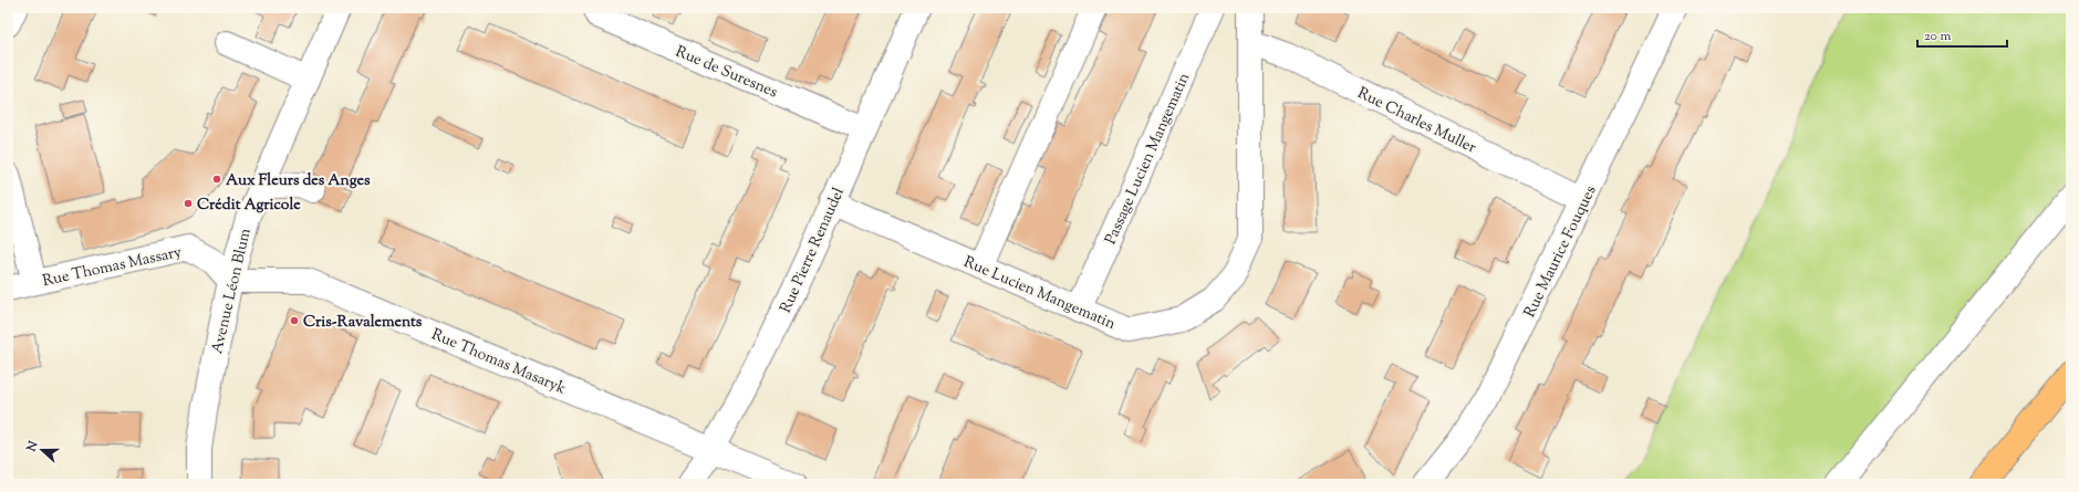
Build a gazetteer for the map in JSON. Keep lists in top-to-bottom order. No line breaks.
{"streets":{"street":["Rue de Suresnes","Rue Charles Muller","Passage Lucien Mangematin","Rue Pierre Renaudel","Rue Maurice Fouques","Rue Thomas Massary","Avenue Léon Blum","Rue Lucien Mangematin","Rue Thomas Masaryk"]},"crossings":[["Rue de Suresnes","Rue Pierre Renaudel"],["Rue Charles Muller","Rue Maurice Fouques"],["Rue Charles Muller","Rue Lucien Mangematin"],["Passage Lucien Mangematin","Rue Lucien Mangematin"],["Rue Pierre Renaudel","Rue Lucien Mangematin"],["Rue Pierre Renaudel","Rue Thomas Masaryk"],["Rue Thomas Massary","Avenue Léon Blum"],["Rue Thomas Massary","Rue Thomas Masaryk"],["Avenue Léon Blum","Rue Thomas Masaryk"]],"places":["Aux Fleurs des Anges","Crédit Agricole","Cris-Ravalements"],"scale_bar":"20 m","north":"left"}
